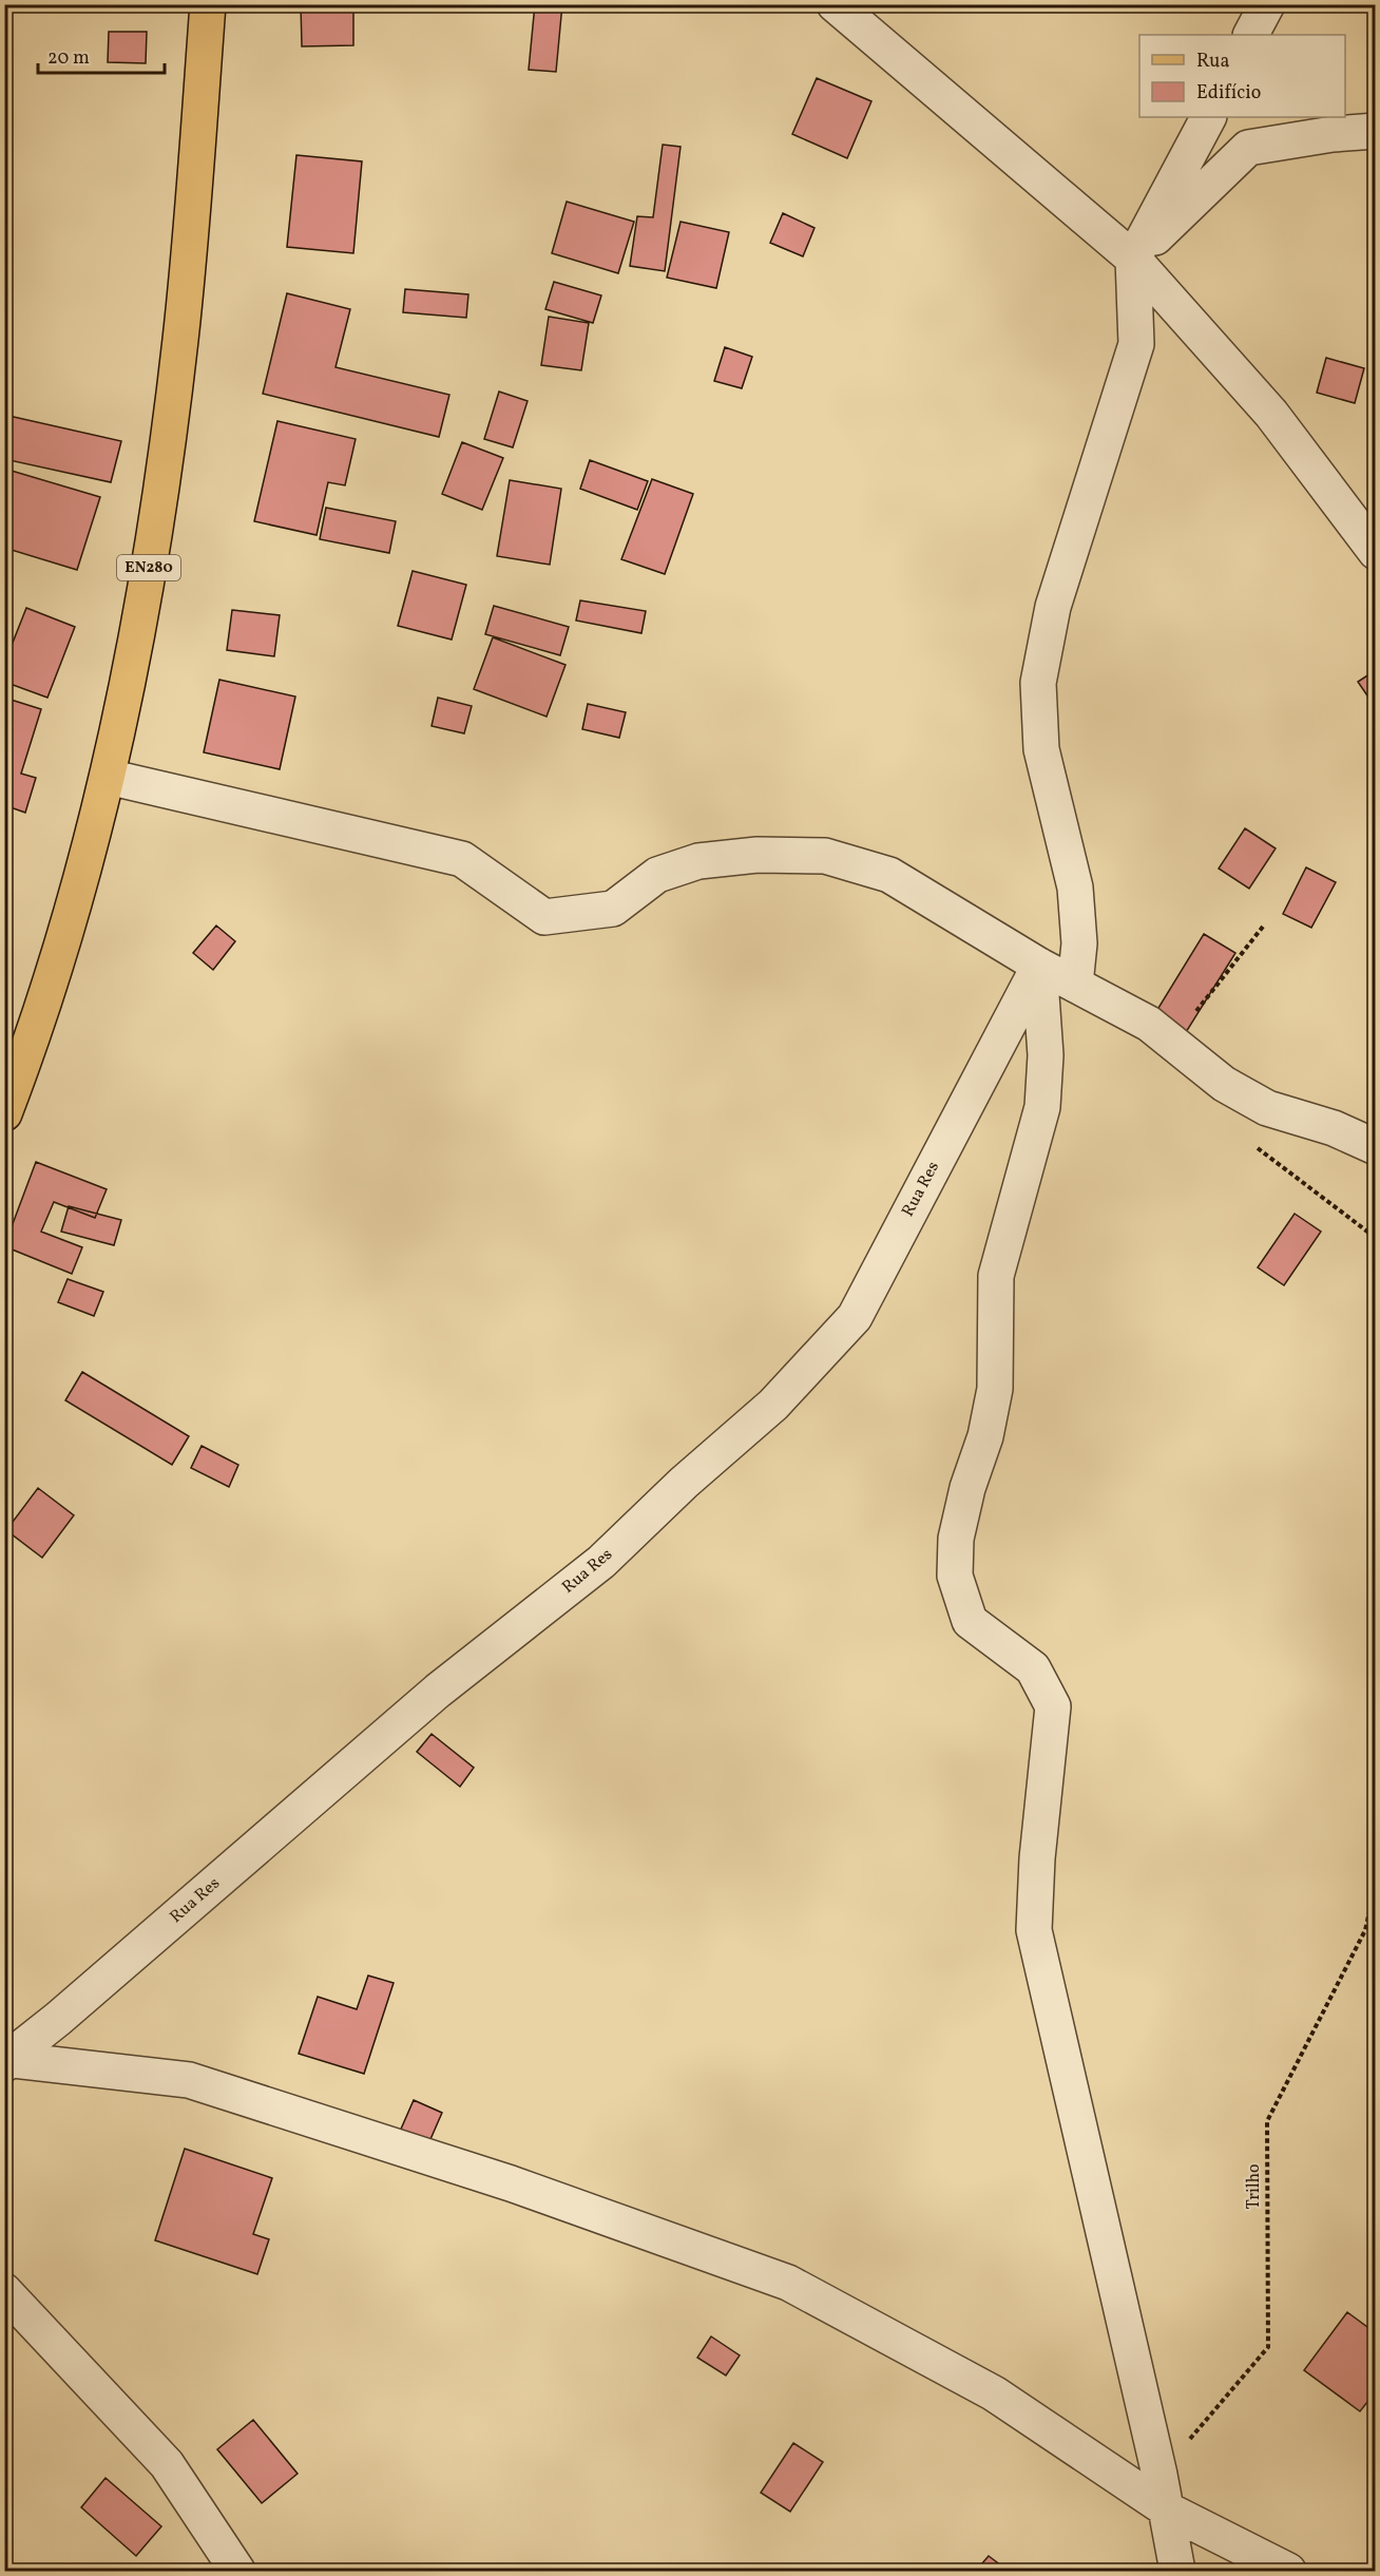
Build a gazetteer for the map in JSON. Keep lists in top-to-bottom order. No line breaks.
{"streets":{"main road":["EN280"],"street":["Rua Res"],"path":["Trilho"]},"legend":["Rua","Edifício"],"scale_bar":"20 m"}
